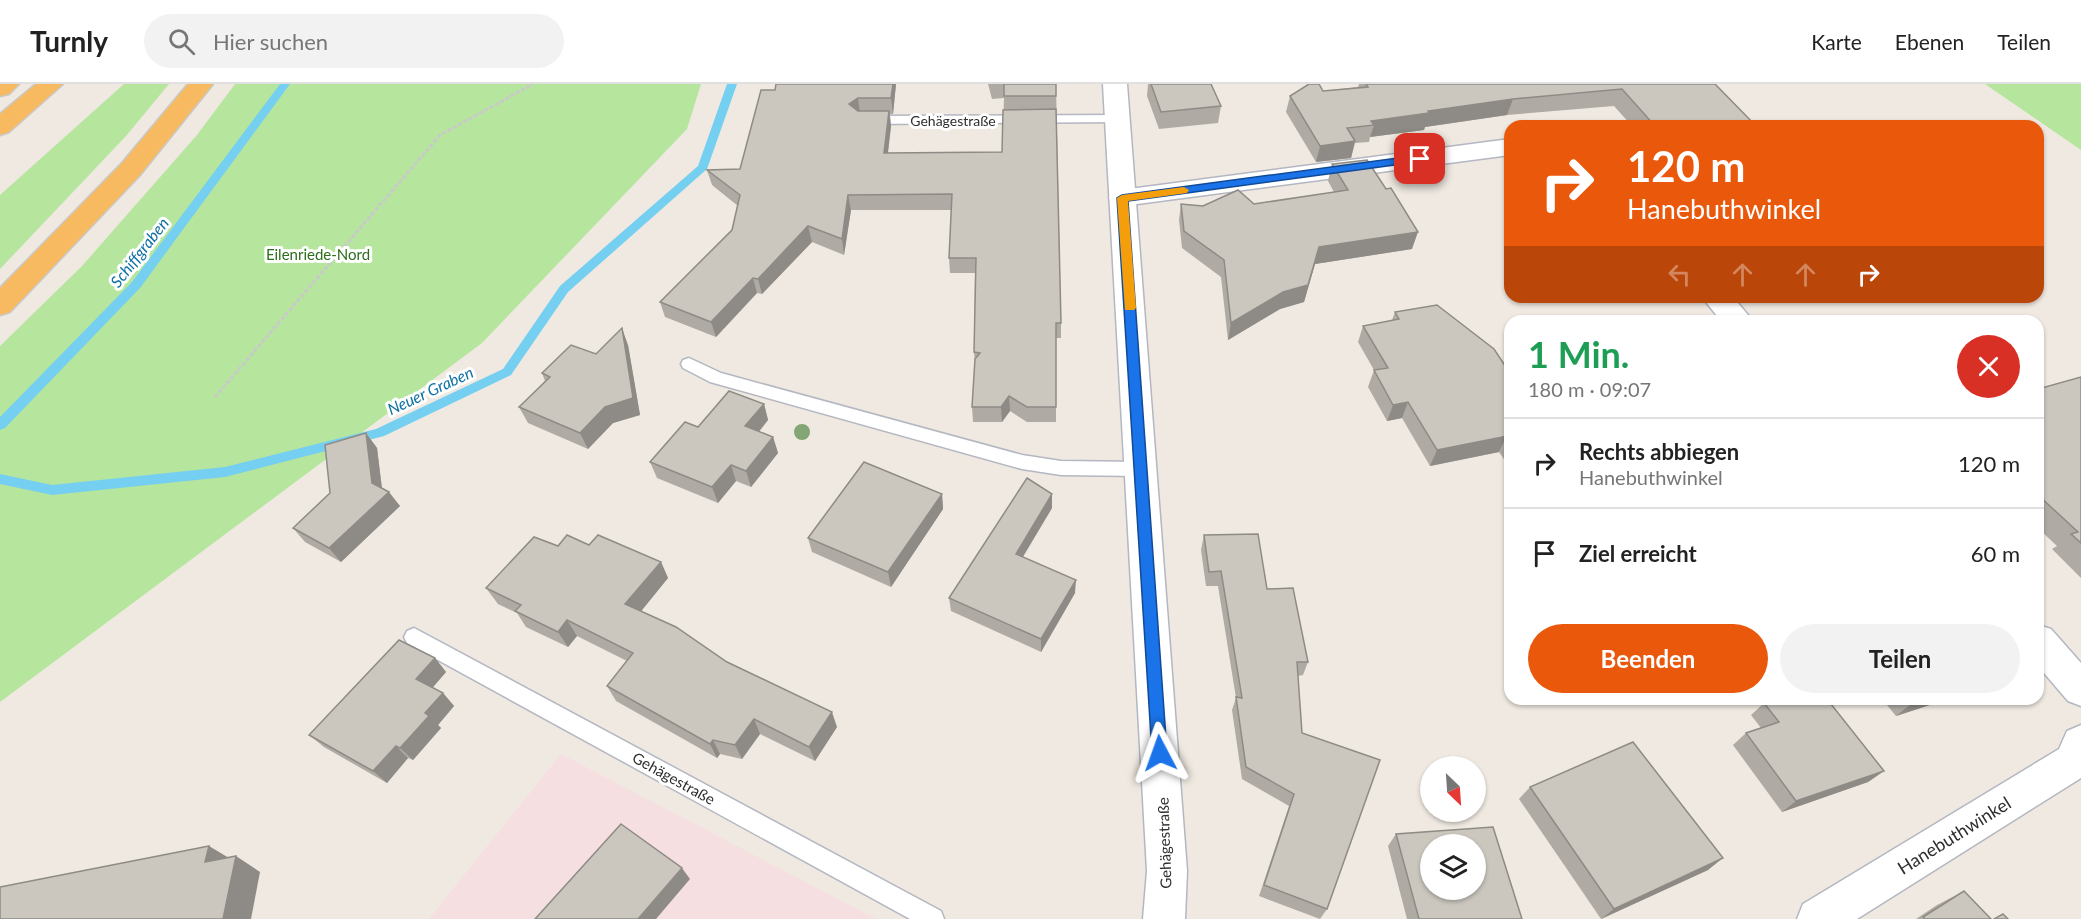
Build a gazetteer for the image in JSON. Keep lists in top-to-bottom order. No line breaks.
{"streets":{"street":["Gehägestraße","Hanebuthwinkel"]},"water":["Schiffgraben","Neuer Graben"],"parks":["Eilenriede-Nord"],"north":"bottom right","page":{"header":"Turnly","search":"Hier suchen","nav":["Karte","Ebenen","Teilen"],"turn":["120 m","Hanebuthwinkel"],"heading":["1 Min.","180 m · 09:07"],"list":[{"name":"Rechts abbiegen","note":"Hanebuthwinkel","value":"120 m"},{"name":"Ziel erreicht","value":"60 m"}],"buttons":["Beenden","Teilen"]}}
